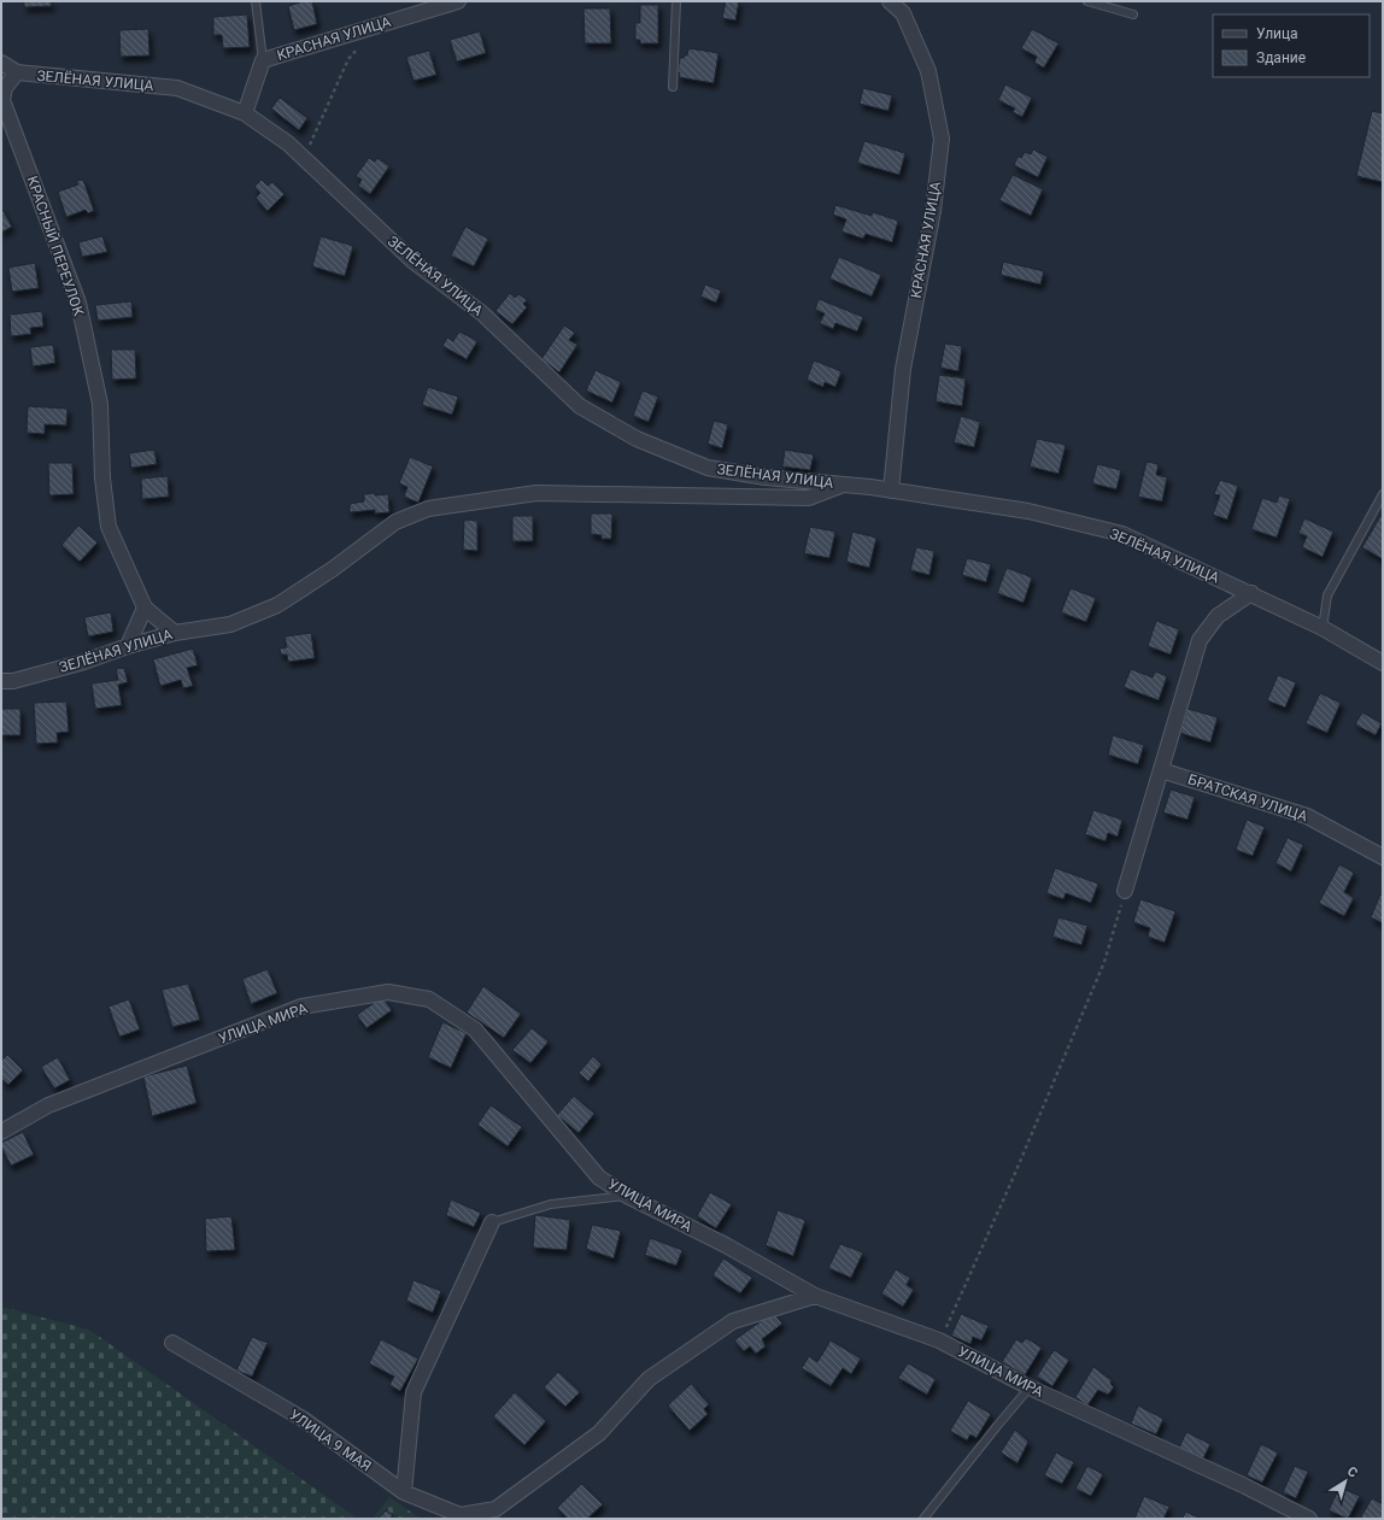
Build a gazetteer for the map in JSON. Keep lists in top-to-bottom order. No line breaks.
{"streets":{"street":["КРАСНАЯ УЛИЦА","ЗЕЛЁНАЯ УЛИЦА","КРАСНЫЙ ПЕРЕУЛОК","БРАТСКАЯ УЛИЦА","УЛИЦА МИРА","УЛИЦА 9 МАЯ"]},"crossings":[["КРАСНАЯ УЛИЦА","ЗЕЛЁНАЯ УЛИЦА"],["ЗЕЛЁНАЯ УЛИЦА","КРАСНЫЙ ПЕРЕУЛОК"]],"legend":["Улица","Здание"],"north":"top right"}
